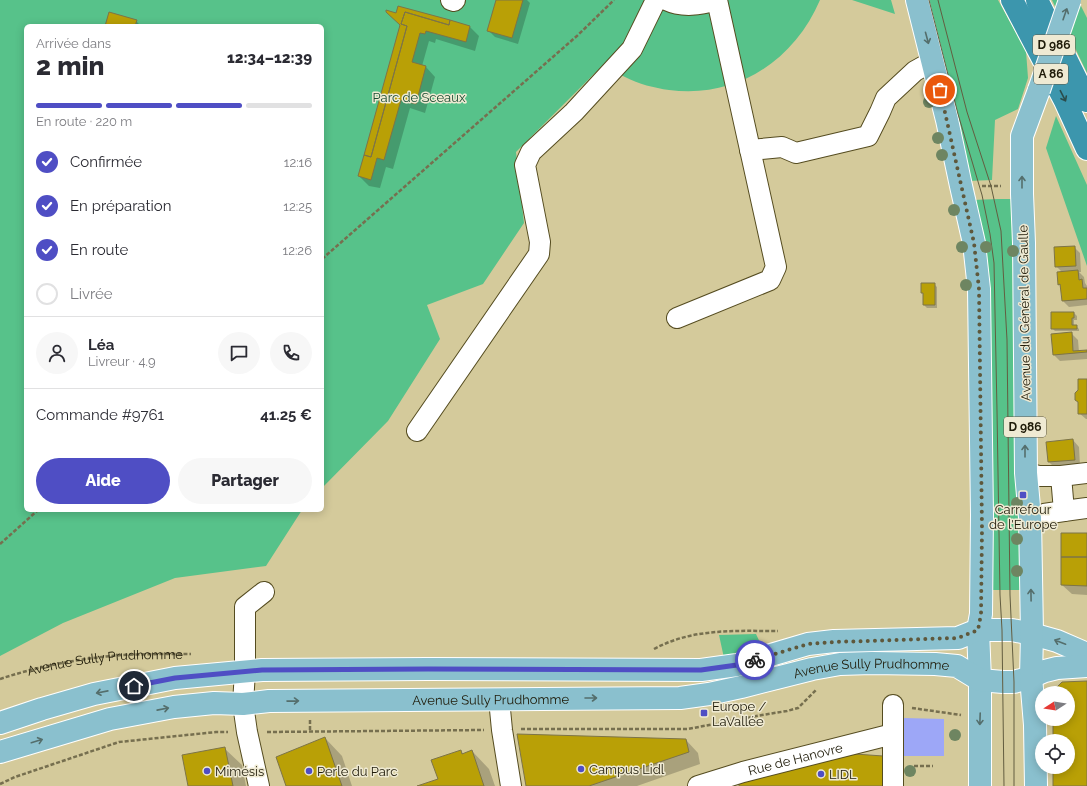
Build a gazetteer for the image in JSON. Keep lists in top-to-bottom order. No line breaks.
{"streets":{"highway":["A 86"],"main road":["D 986","Avenue du Général de Gaulle","Avenue Sully Prudhomme"],"street":["Rue de Hanovre"]},"parks":["Parc de Sceaux"],"places":{"transit":["Carrefour de l'Europe","Europe / LaVallée"],"other":["Campus Lidl","Mimésis","Perle du Parc","LIDL"]},"north":"left","page":{"heading":["2 min","Arrivée dans","12:34–12:39"],"panel":["Léa","Livreur · 4.9","Commande #9761","41.25 €"],"bar":"En route · 220 m","list":[["Confirmée","12:16"],["En préparation","12:25"],["En route","12:26"],"Livrée"],"buttons":["Aide","Partager"]}}
